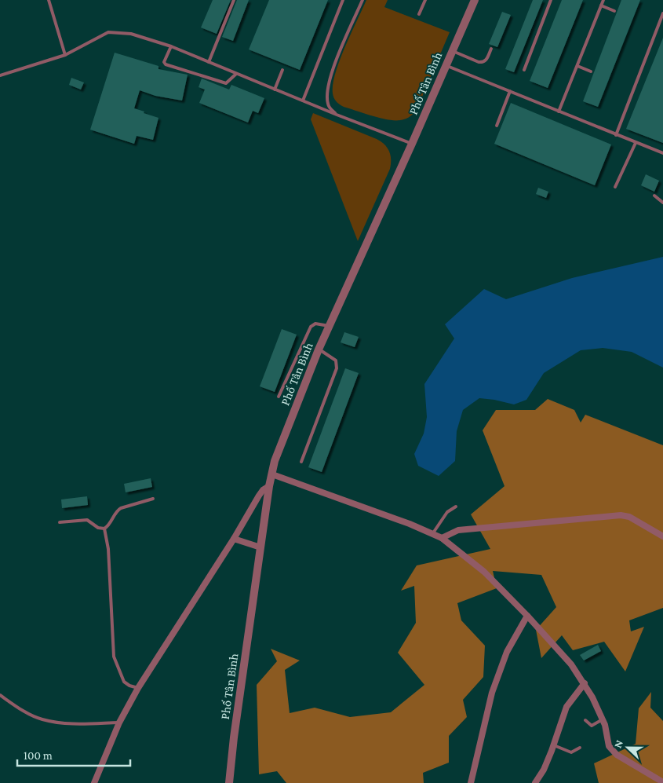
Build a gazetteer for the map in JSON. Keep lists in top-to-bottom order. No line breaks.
{"streets":{"street":["Phố Tân Bình"]},"scale_bar":"100 m","north":"left"}
